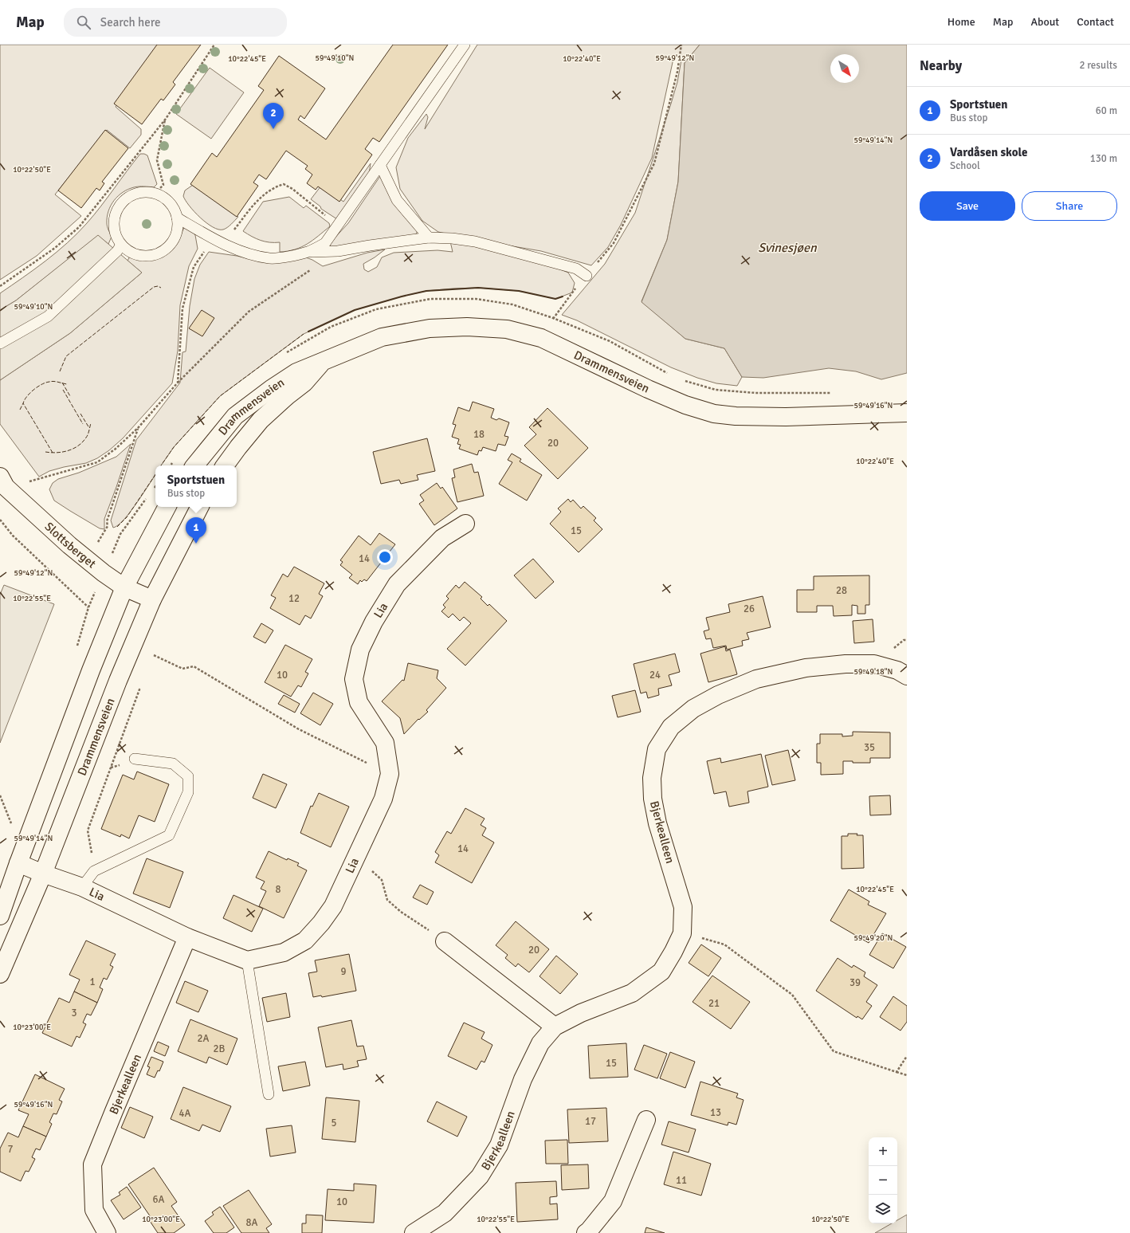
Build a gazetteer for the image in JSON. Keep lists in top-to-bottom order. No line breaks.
{"streets":{"street":["Drammensveien","Slottsberget","Lia","Bjerkealleen"]},"crossings":[["Drammensveien","Slottsberget"],["Drammensveien","Lia"],["Lia","Bjerkealleen"]],"water":["Svinesjøen"],"house_numbers":["18","20","15","14","28","12","26","10","24","35","14","8","20","9","1","39","21","3","2A","2B","15","13","4A","17","5","7","11","6A","10","8A"],"north":"bottom right","page":{"header":"Map","search":"Search here","nav":["Home","Map","About","Contact"],"heading":["Nearby","2 results"],"list":[{"mark":"1","name":"Sportstuen","note":"Bus stop","value":"60 m"},{"mark":"2","name":"Vardåsen skole","note":"School","value":"130 m"}],"pins":["2","1"],"buttons":["Save","Share"],"popup":["Sportstuen","Bus stop"],"map_buttons":["+","−"]},"coordinates":["59°49'10\"N","59°49'12\"N","10°22'45\"E","10°22'40\"E","59°49'14\"N","10°22'50\"E","59°49'16\"N","10°22'55\"E","59°49'18\"N","59°49'20\"N","10°23'00\"E"]}
